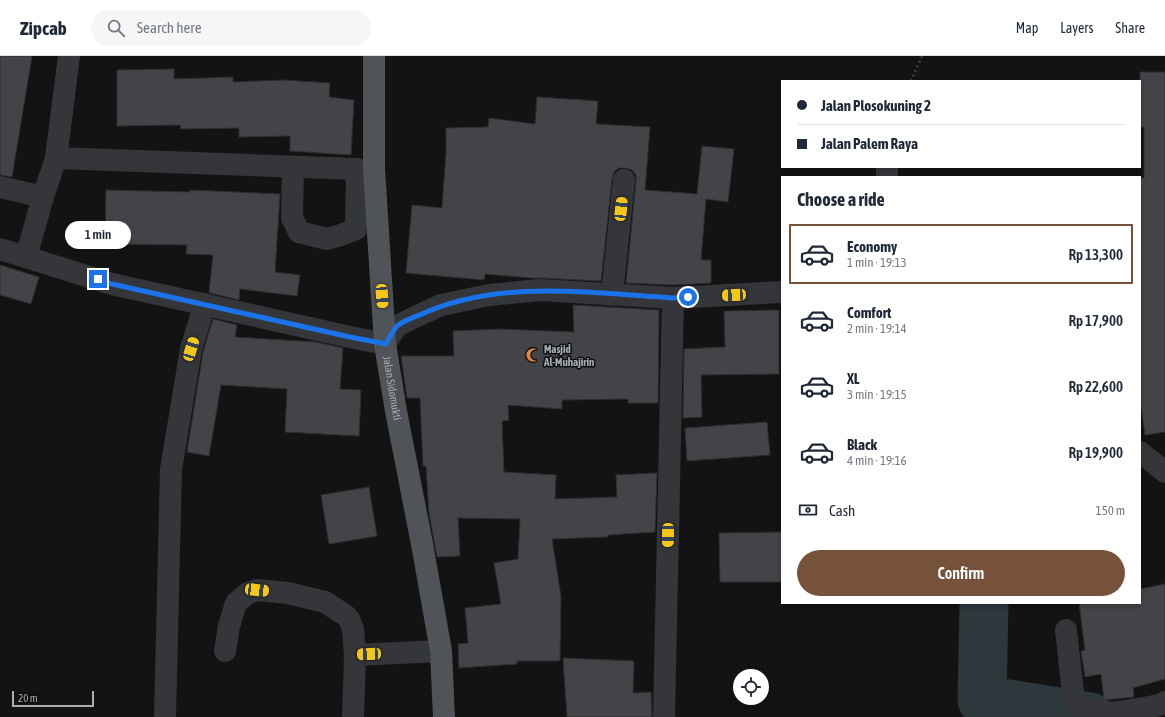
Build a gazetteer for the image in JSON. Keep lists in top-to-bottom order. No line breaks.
{"streets":{"main road":["Jalan Sidomukti"]},"places":{"mosque":["Masjid Al-Muhajirin"]},"scale_bar":"20 m","page":{"header":"Zipcab","search":"Search here","nav":["Map","Layers","Share"],"banner":["Jalan Plosokuning 2","Jalan Palem Raya"],"heading":"Choose a ride","bubble":"1 min","list":[{"name":"Economy","note":"1 min · 19:13","value":"Rp 13,300"},{"name":"Comfort","note":"2 min · 19:14","value":"Rp 17,900"},{"name":"XL","note":"3 min · 19:15","value":"Rp 22,600"},{"name":"Black","note":"4 min · 19:16","value":"Rp 19,900"}],"pay":["Cash","150 m"],"buttons":"Confirm","scale":"20 m"}}
